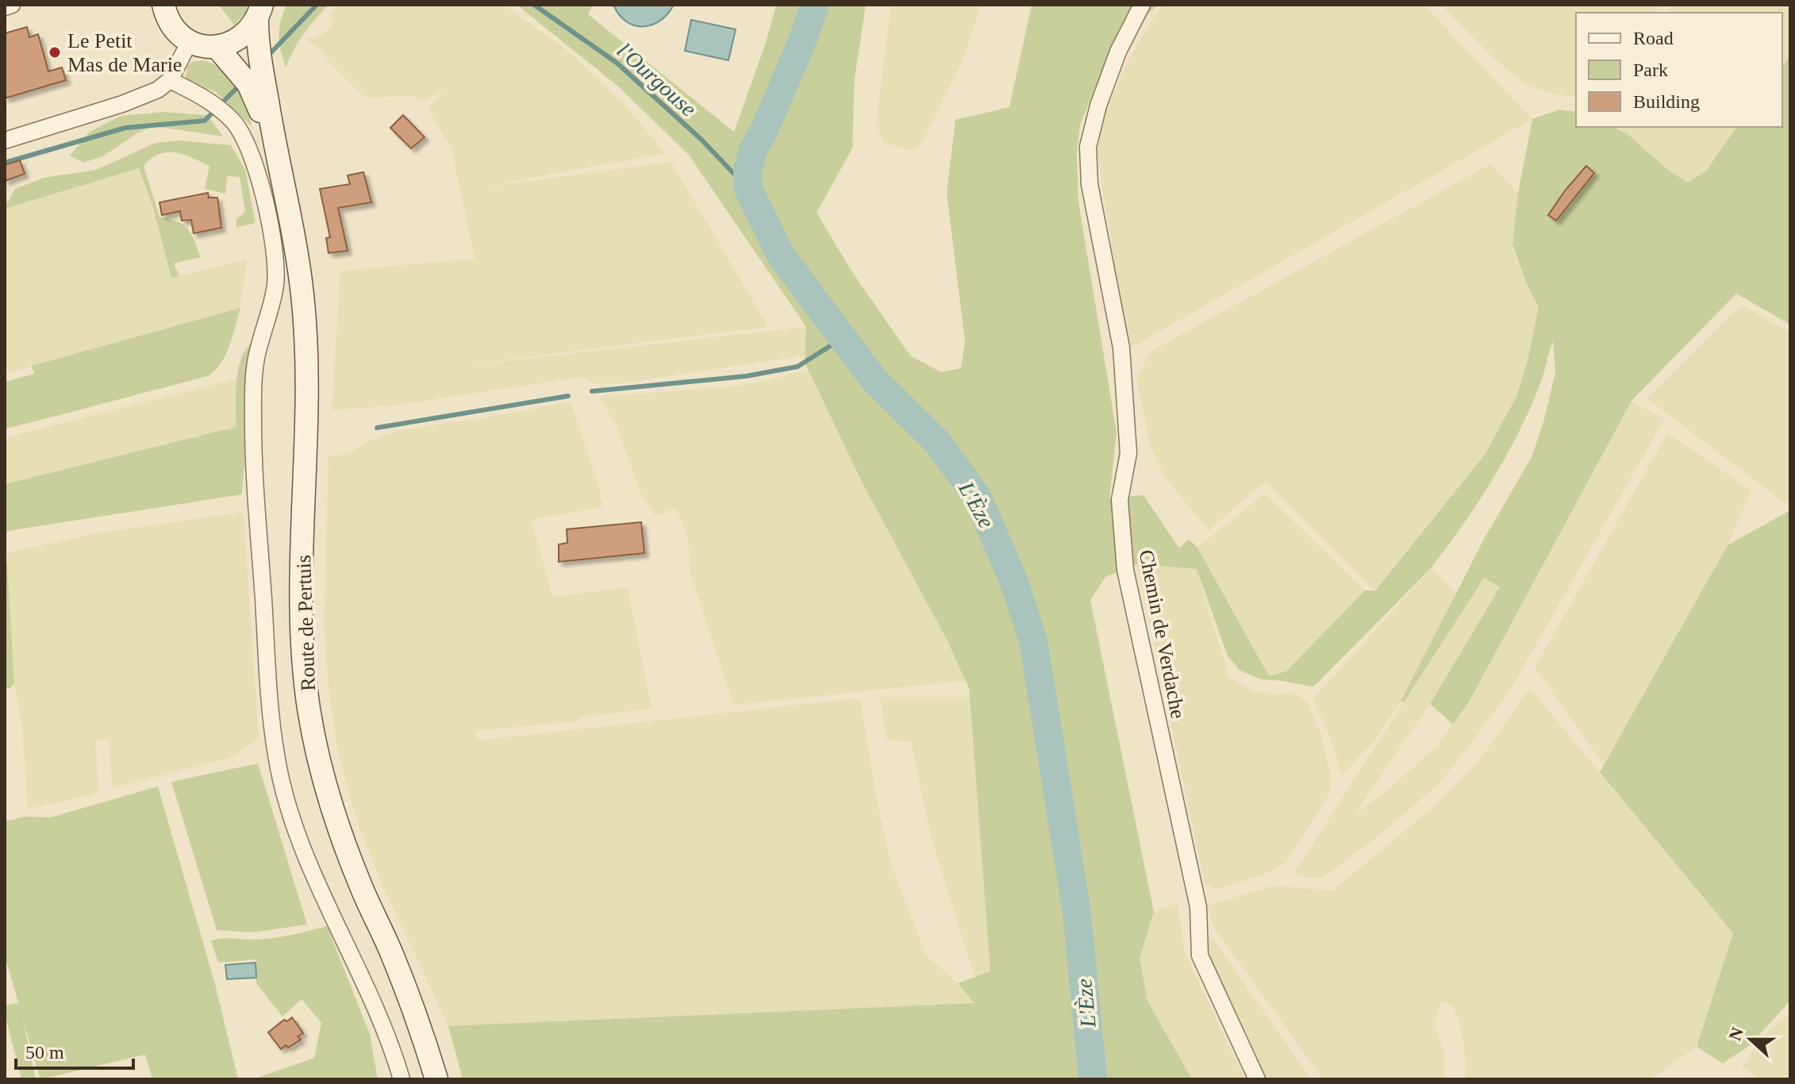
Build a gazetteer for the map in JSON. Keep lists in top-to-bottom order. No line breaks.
{"streets":{"main road":["Route de Pertuis"],"street":["Chemin de Verdache"]},"water":["l'Ourgouse","L'Èze"],"places":["Le Petit Mas de Marie"],"legend":["Road","Park","Building"],"scale_bar":"50 m","north":"left"}
